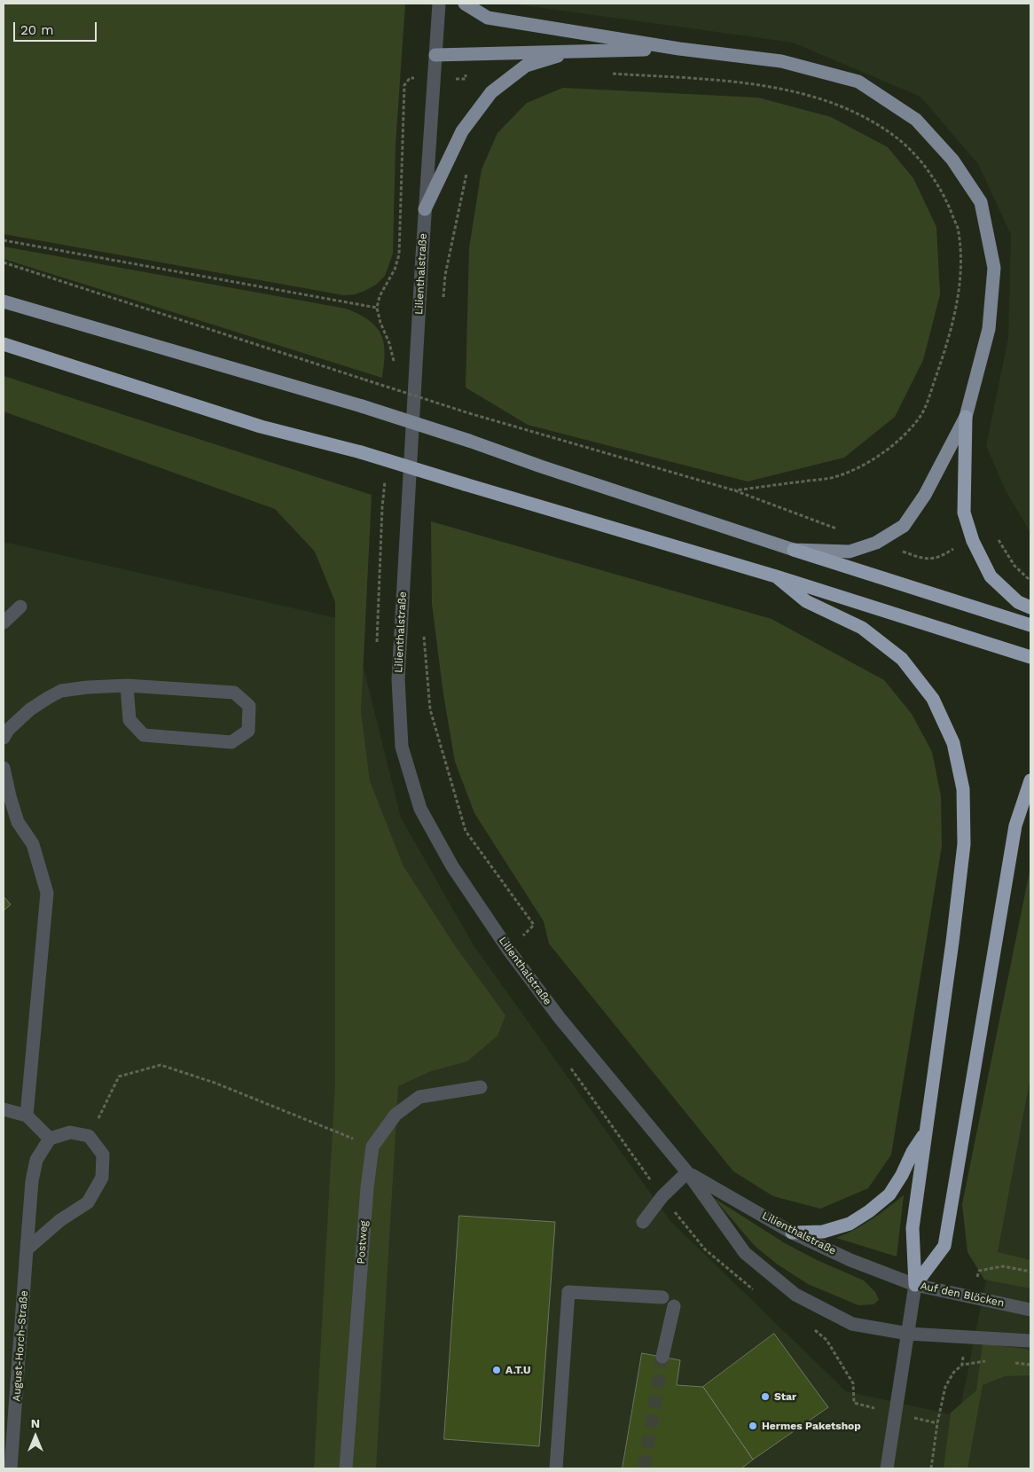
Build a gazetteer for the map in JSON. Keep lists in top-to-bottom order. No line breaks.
{"streets":{"street":["Lilienthalstraße","Postweg","Auf den Blöcken","August-Horch-Straße"]},"crossings":[["Lilienthalstraße","Auf den Blöcken"]],"places":["A.T.U","Star","Hermes Paketshop"],"scale_bar":"20 m","north":"top"}
